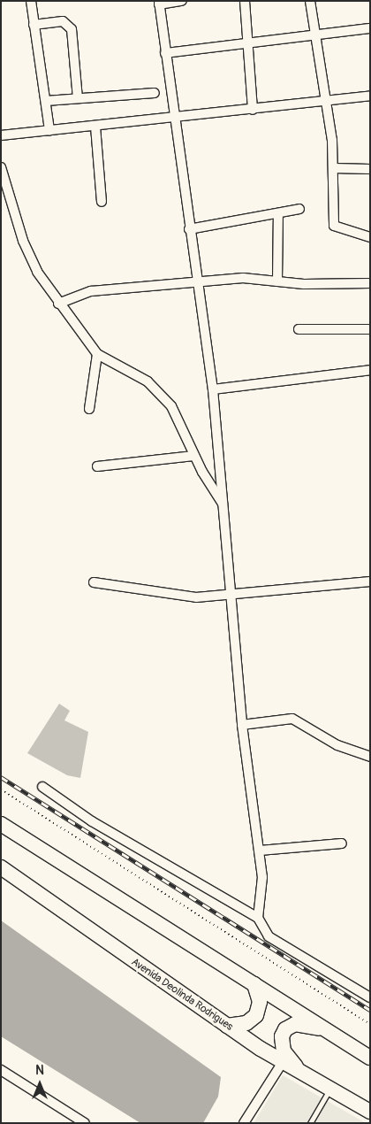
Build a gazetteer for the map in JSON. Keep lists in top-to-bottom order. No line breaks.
{"streets":{"highway":["Avenida Deolinda Rodrigues"]},"north":"top"}
